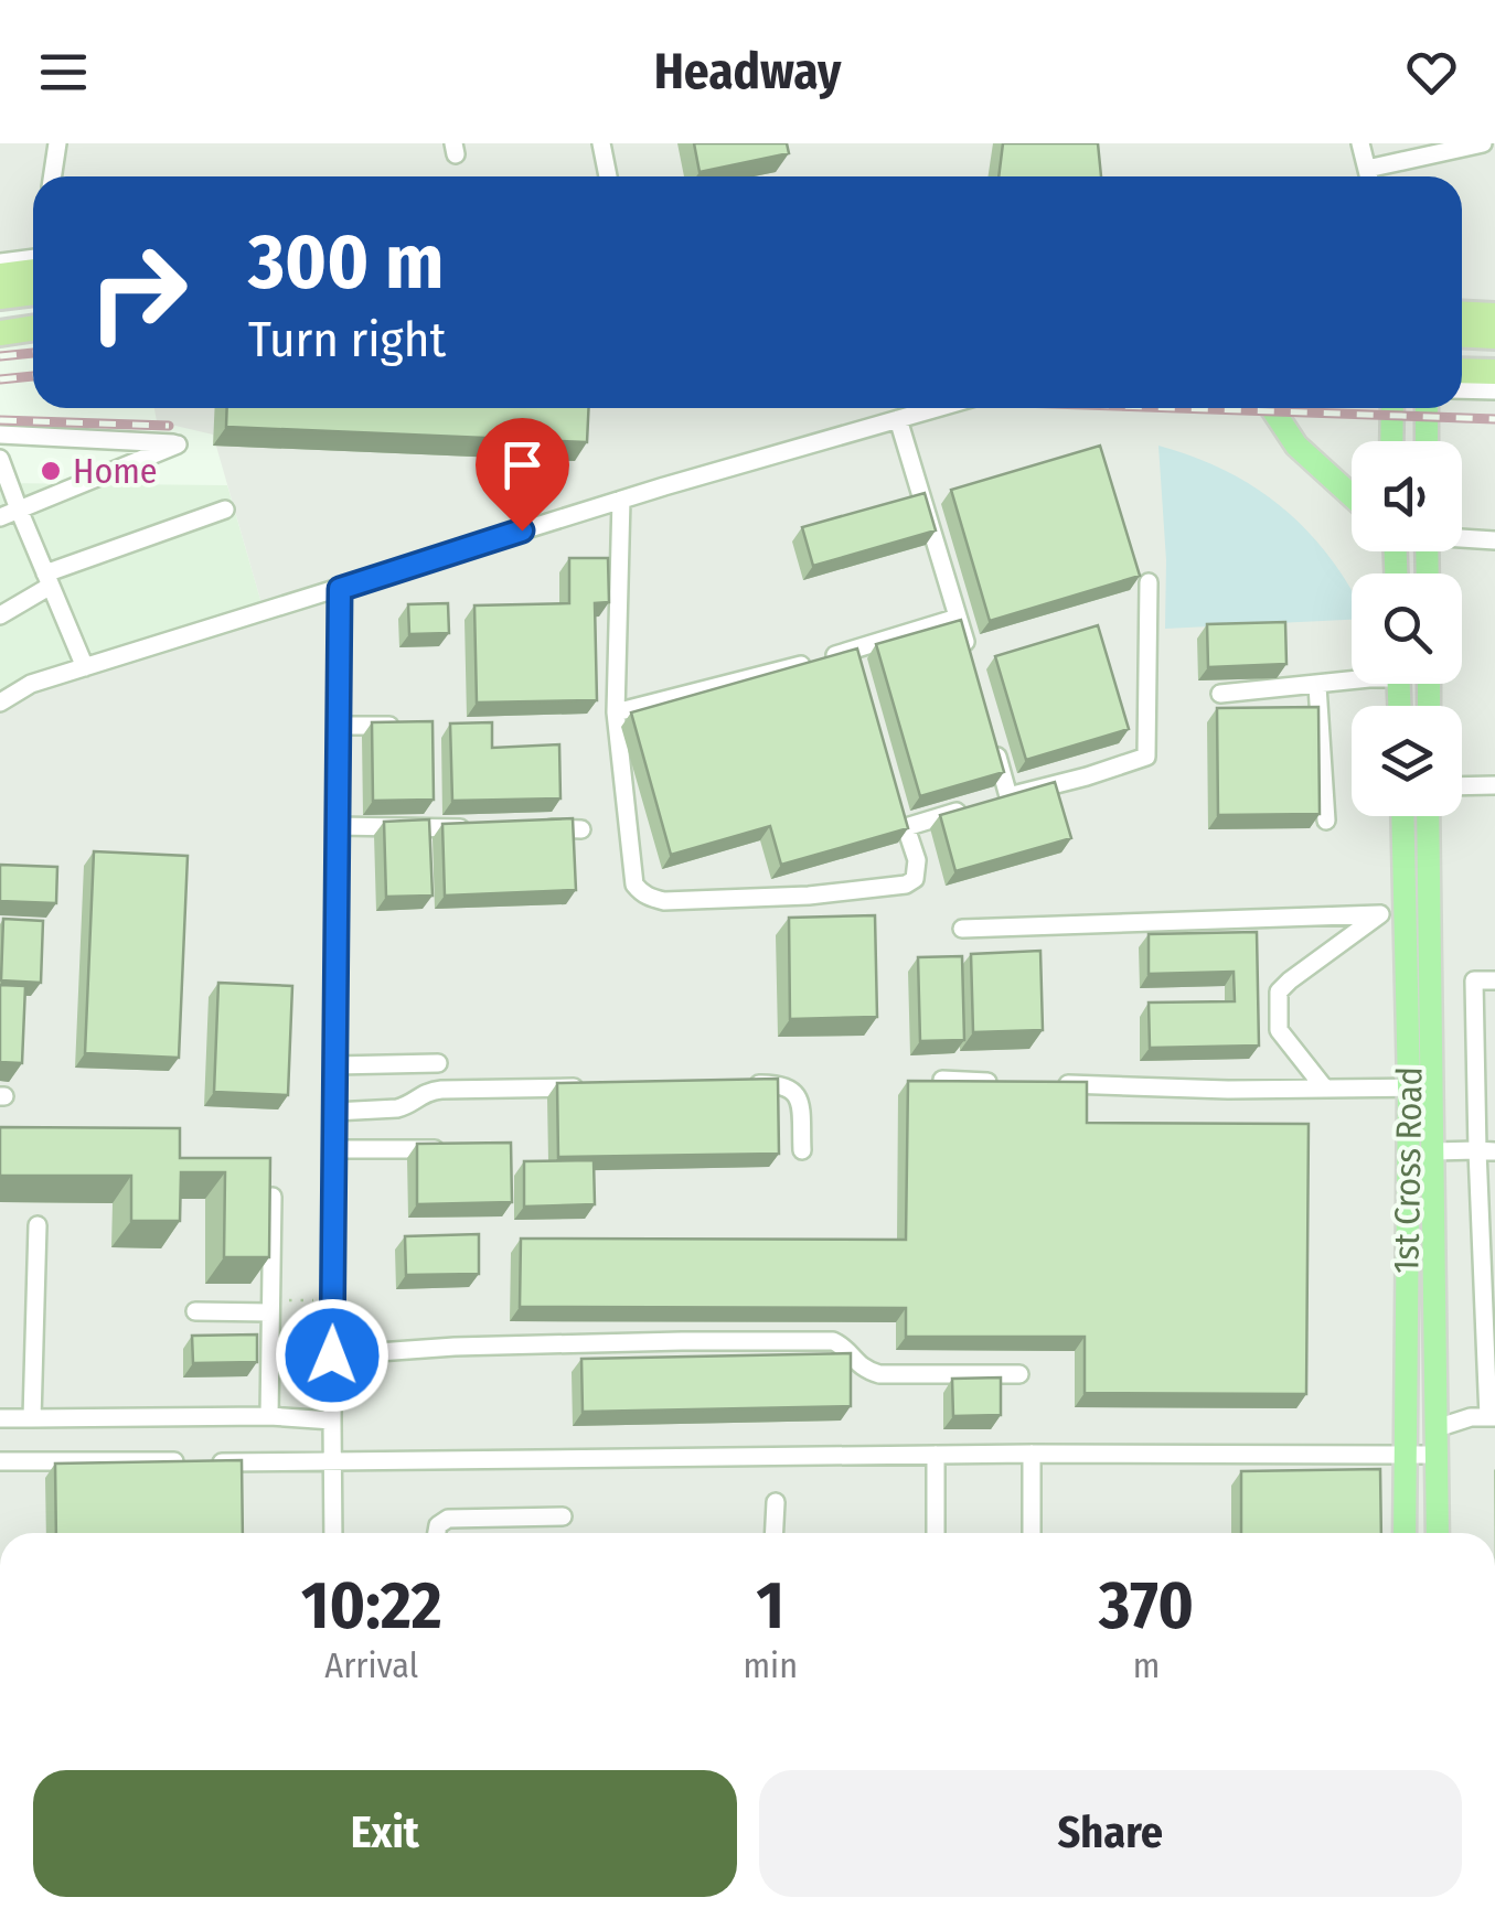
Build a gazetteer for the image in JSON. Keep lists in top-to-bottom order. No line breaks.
{"streets":{"main road":["1st Cross Road"]},"places":["Home"],"page":{"header":"Headway","turn":["300 m","Turn right"],"eta":["10:22","Arrival","1","min","370","m"],"buttons":["Exit","Share"]}}
